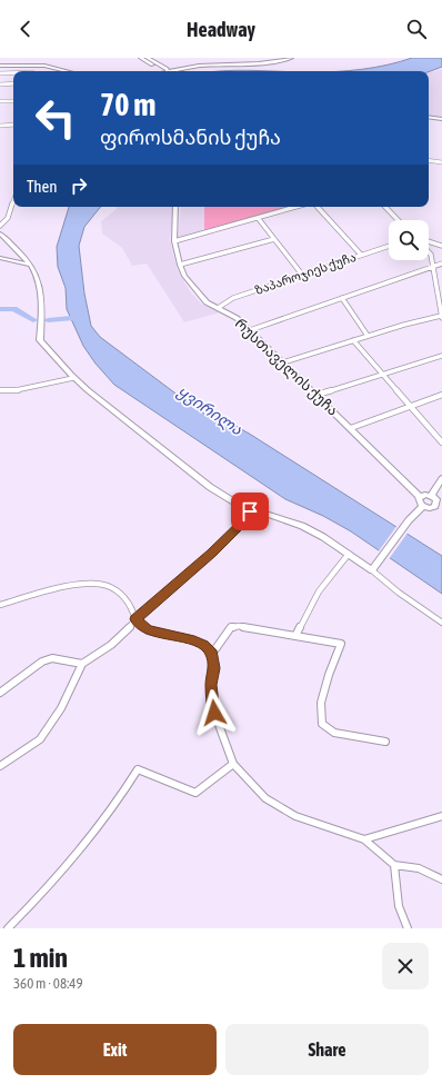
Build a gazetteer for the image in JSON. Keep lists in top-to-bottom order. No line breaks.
{"streets":{"street":["ზაპაროჯიეს ქუჩა","რუსთაველის ქუჩა"]},"crossings":[["ზაპაროჯიეს ქუჩა","რუსთაველის ქუჩა"]],"water":["ყვირილა"],"page":{"header":"Headway","turn":["70 m","ფიროსმანის ქუჩა"],"then":"Then","heading":["1 min","360 m · 08:49"],"buttons":["Exit","Share"]}}
